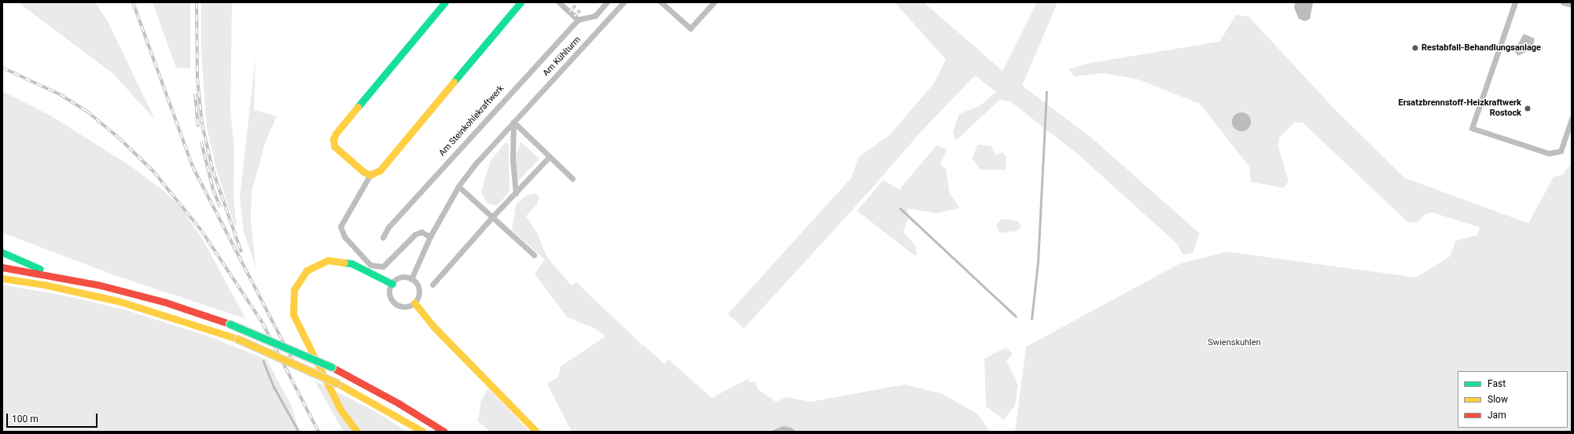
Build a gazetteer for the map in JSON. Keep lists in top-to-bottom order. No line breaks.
{"streets":{"street":["Am Kühlturm","Am Steinkohlekraftwerk"]},"parks":["Swienskuhlen"],"places":["Restabfall-Behandlungsanlage","Ersatzbrennstoff-Heizkraftwerk Rostock"],"legend":["Fast","Slow","Jam"],"scale_bar":"100 m"}
